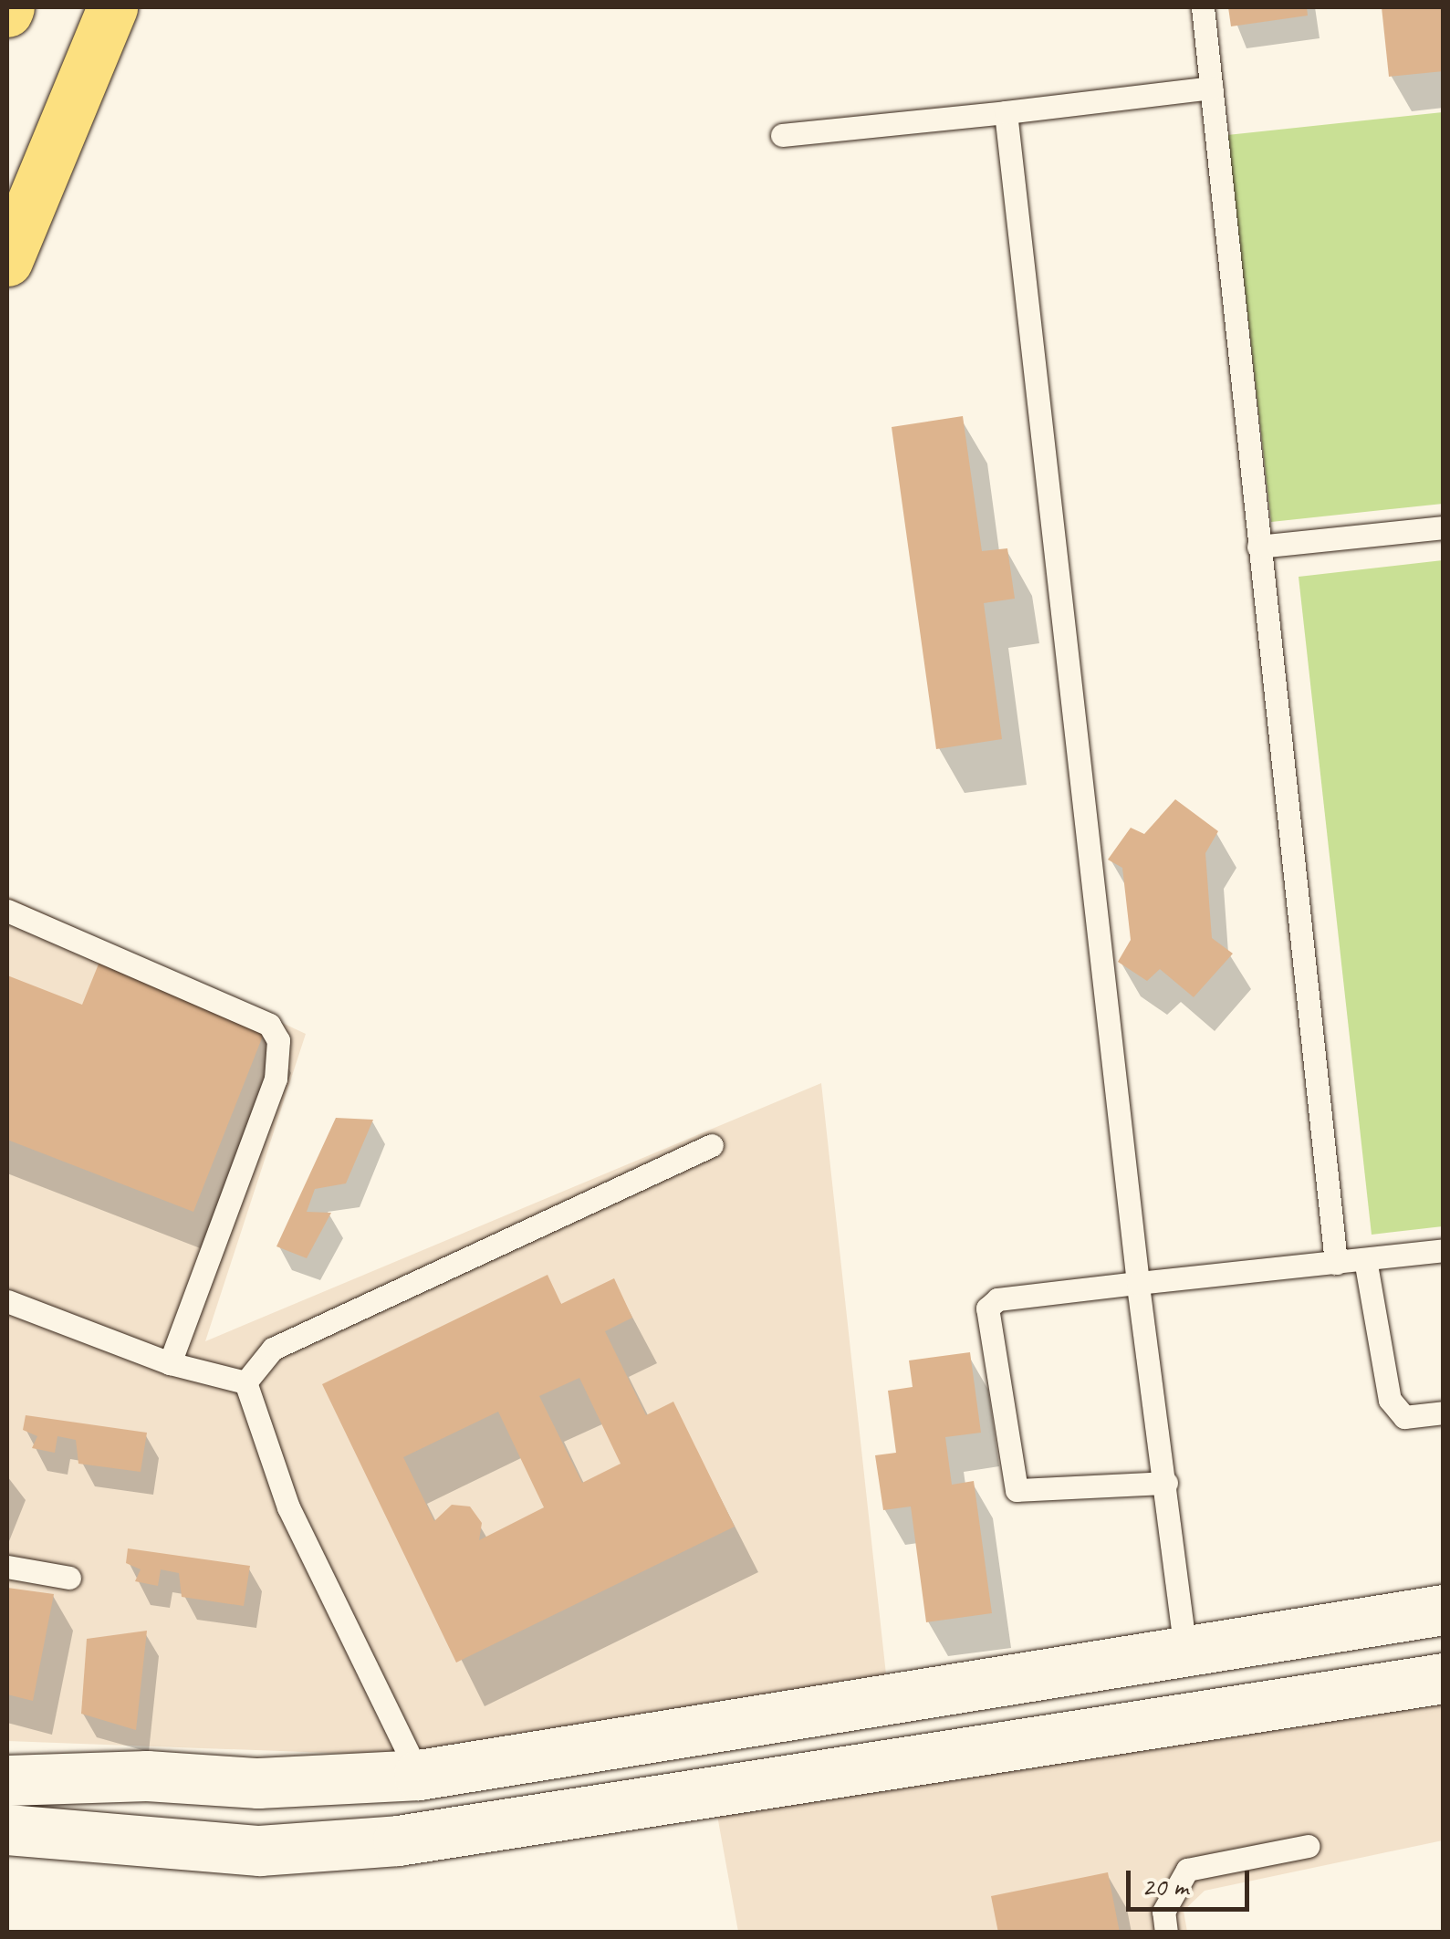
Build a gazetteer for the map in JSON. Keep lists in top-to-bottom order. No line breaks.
{"scale_bar":"20 m"}
